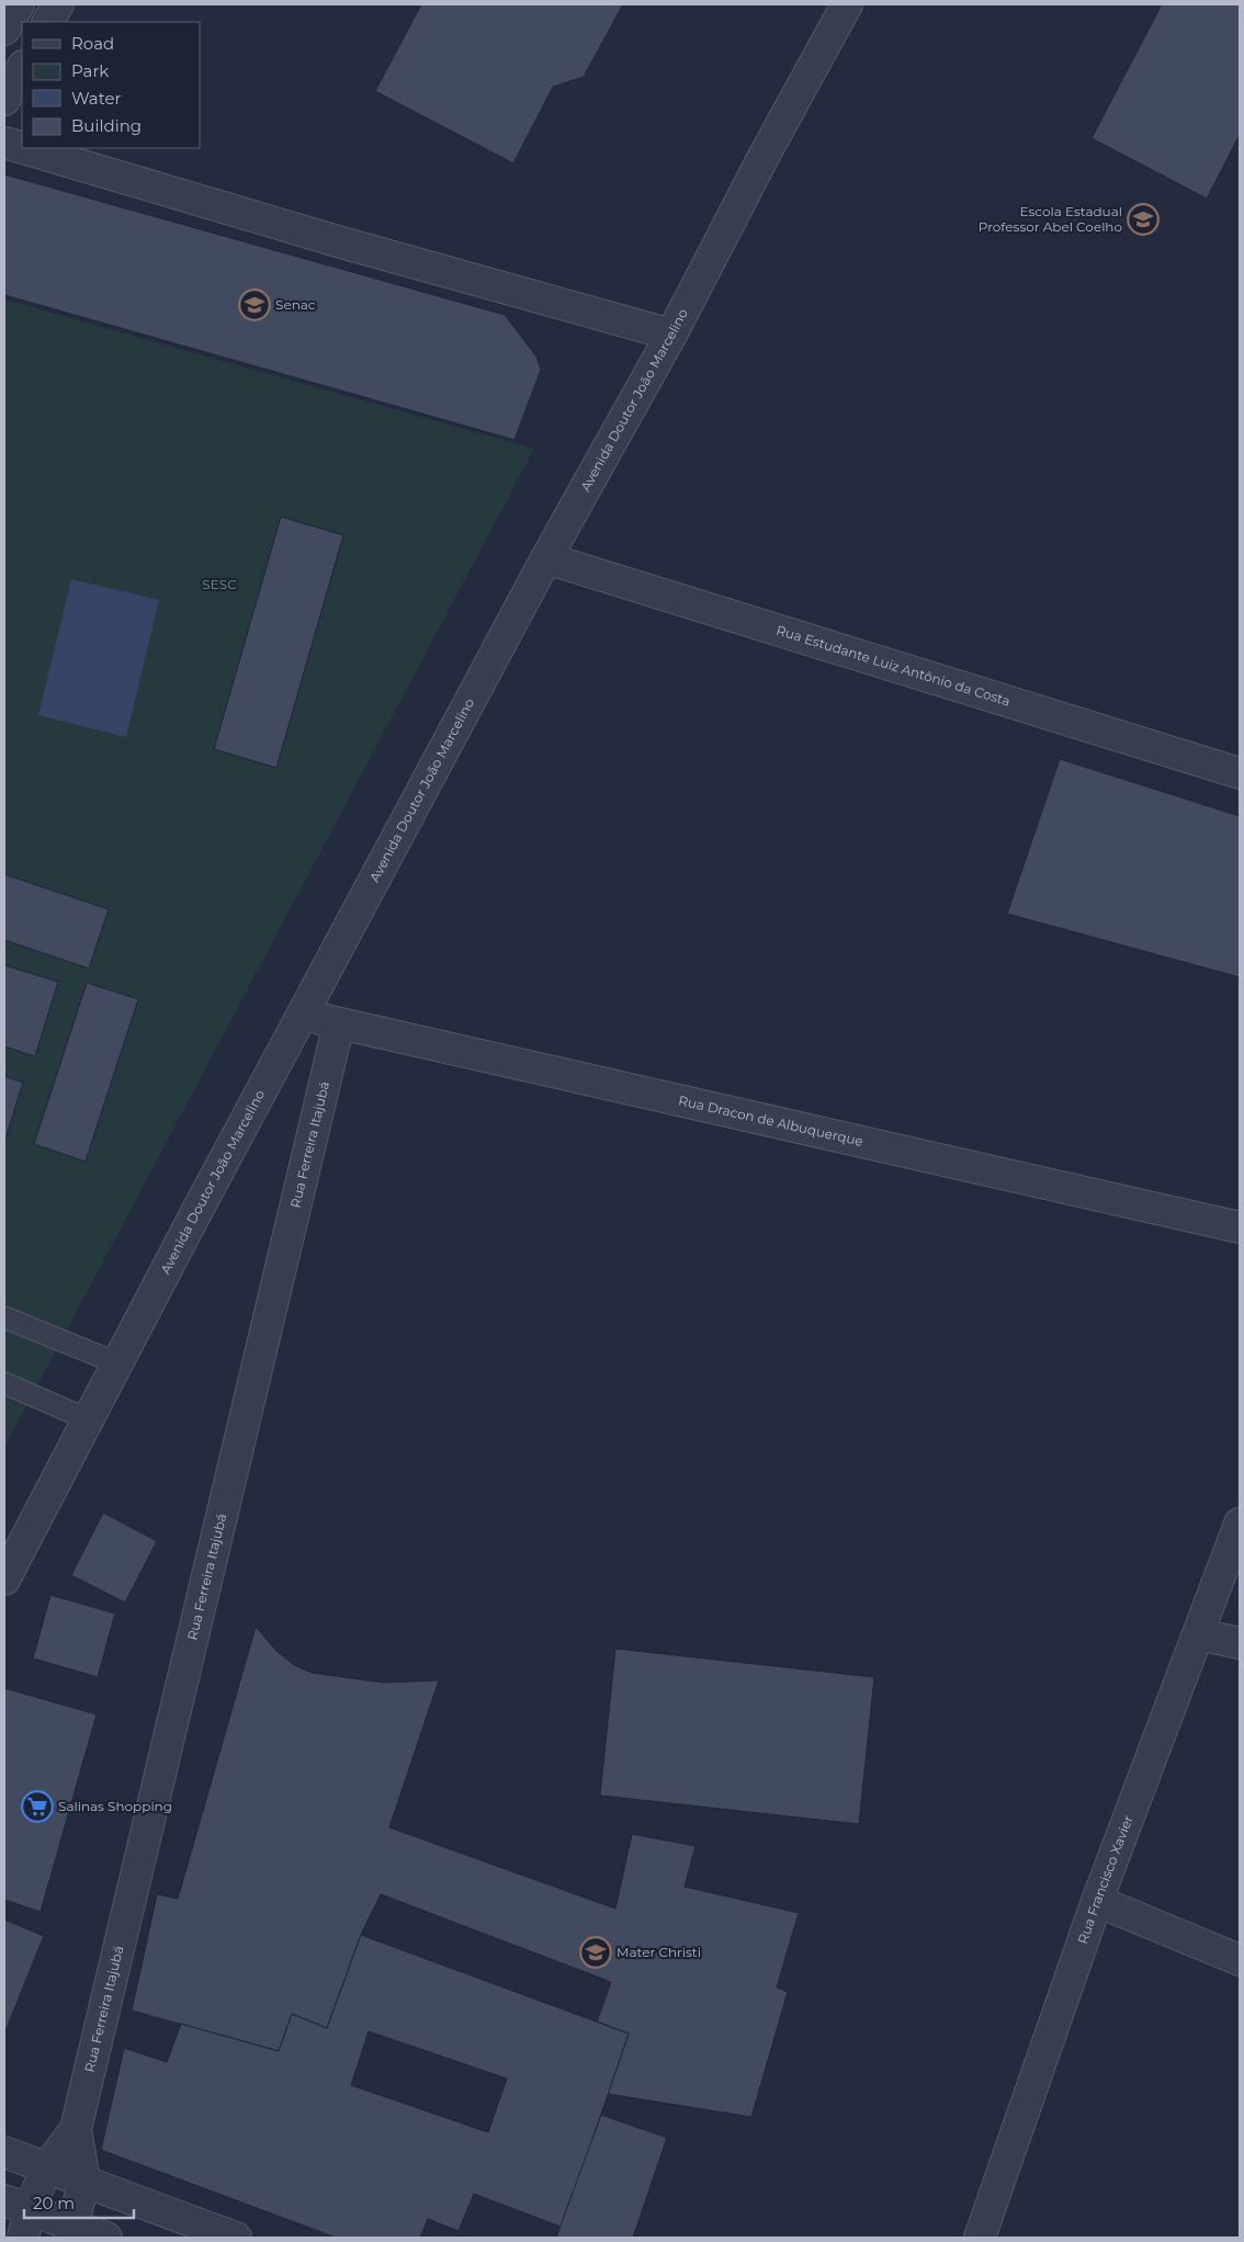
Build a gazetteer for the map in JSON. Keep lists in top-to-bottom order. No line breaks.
{"streets":{"street":["Avenida Doutor João Marcelino","Rua Estudante Luiz Antônio da Costa","Rua Dracon de Albuquerque","Rua Ferreira Itajubá","Rua Francisco Xavier"]},"crossings":[["Avenida Doutor João Marcelino","Rua Estudante Luiz Antônio da Costa"],["Avenida Doutor João Marcelino","Rua Dracon de Albuquerque"],["Rua Dracon de Albuquerque","Rua Ferreira Itajubá"]],"parks":["SESC"],"places":{"school or university":["Escola Estadual Professor Abel Coelho","Senac","Mater Christi"],"supermarket":["Salinas Shopping"]},"legend":["Road","Park","Water","Building"],"scale_bar":"20 m"}
